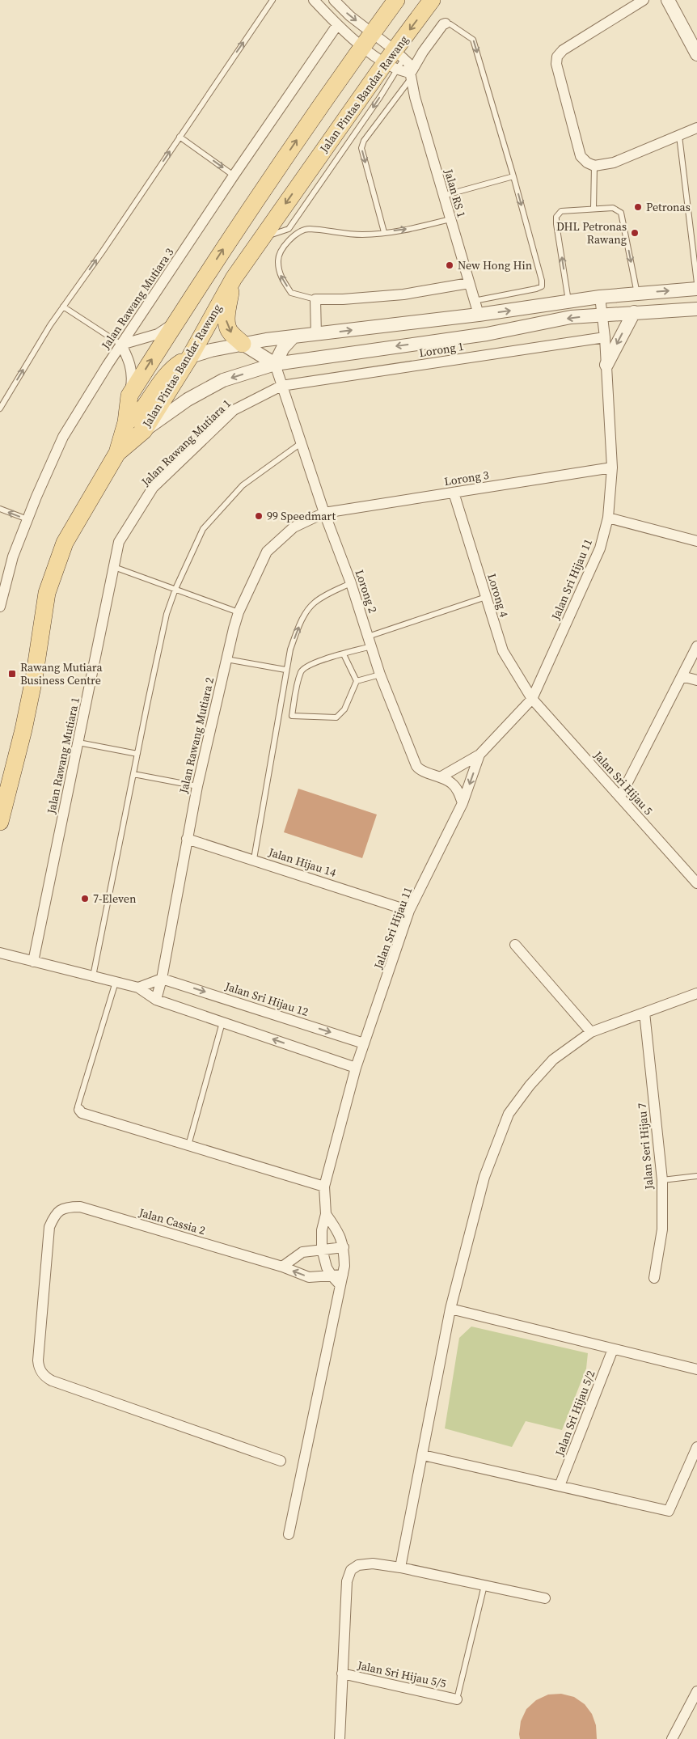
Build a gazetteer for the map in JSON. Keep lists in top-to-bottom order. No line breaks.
{"streets":{"main road":["Jalan Pintas Bandar Rawang"],"street":["Jalan RS 1","Jalan Rawang Mutiara 3","Lorong 1","Jalan Rawang Mutiara 1","Lorong 3","Jalan Sri Hijau 11","Lorong 2","Lorong 4","Jalan Rawang Mutiara 2","Jalan Sri Hijau 5","Jalan Hijau 14","Jalan Sri Hijau 12","Jalan Seri Hijau 7","Jalan Cassia 2","Jalan Sri Hijau 5/2","Jalan Sri Hijau 5/5"]},"crossings":[["Jalan Pintas Bandar Rawang","Jalan RS 1"],["Lorong 1","Jalan Rawang Mutiara 1"],["Lorong 1","Jalan Sri Hijau 11"],["Lorong 1","Lorong 2"],["Jalan Rawang Mutiara 1","Lorong 2"],["Lorong 3","Jalan Sri Hijau 11"],["Lorong 3","Lorong 2"],["Lorong 3","Lorong 4"],["Lorong 3","Jalan Rawang Mutiara 2"],["Jalan Sri Hijau 11","Lorong 2"],["Jalan Sri Hijau 11","Lorong 4"],["Jalan Sri Hijau 11","Jalan Sri Hijau 5"],["Jalan Sri Hijau 11","Jalan Hijau 14"],["Jalan Sri Hijau 11","Jalan Sri Hijau 12"],["Jalan Sri Hijau 11","Jalan Cassia 2"],["Lorong 2","Jalan Rawang Mutiara 2"],["Lorong 4","Jalan Sri Hijau 5"],["Jalan Rawang Mutiara 2","Jalan Hijau 14"],["Jalan Rawang Mutiara 2","Jalan Sri Hijau 12"]],"places":{"other":["Petronas","DHL Petronas Rawang","New Hong Hin","99 Speedmart","7-Eleven"],"transit":["Rawang Mutiara Business Centre"]}}
